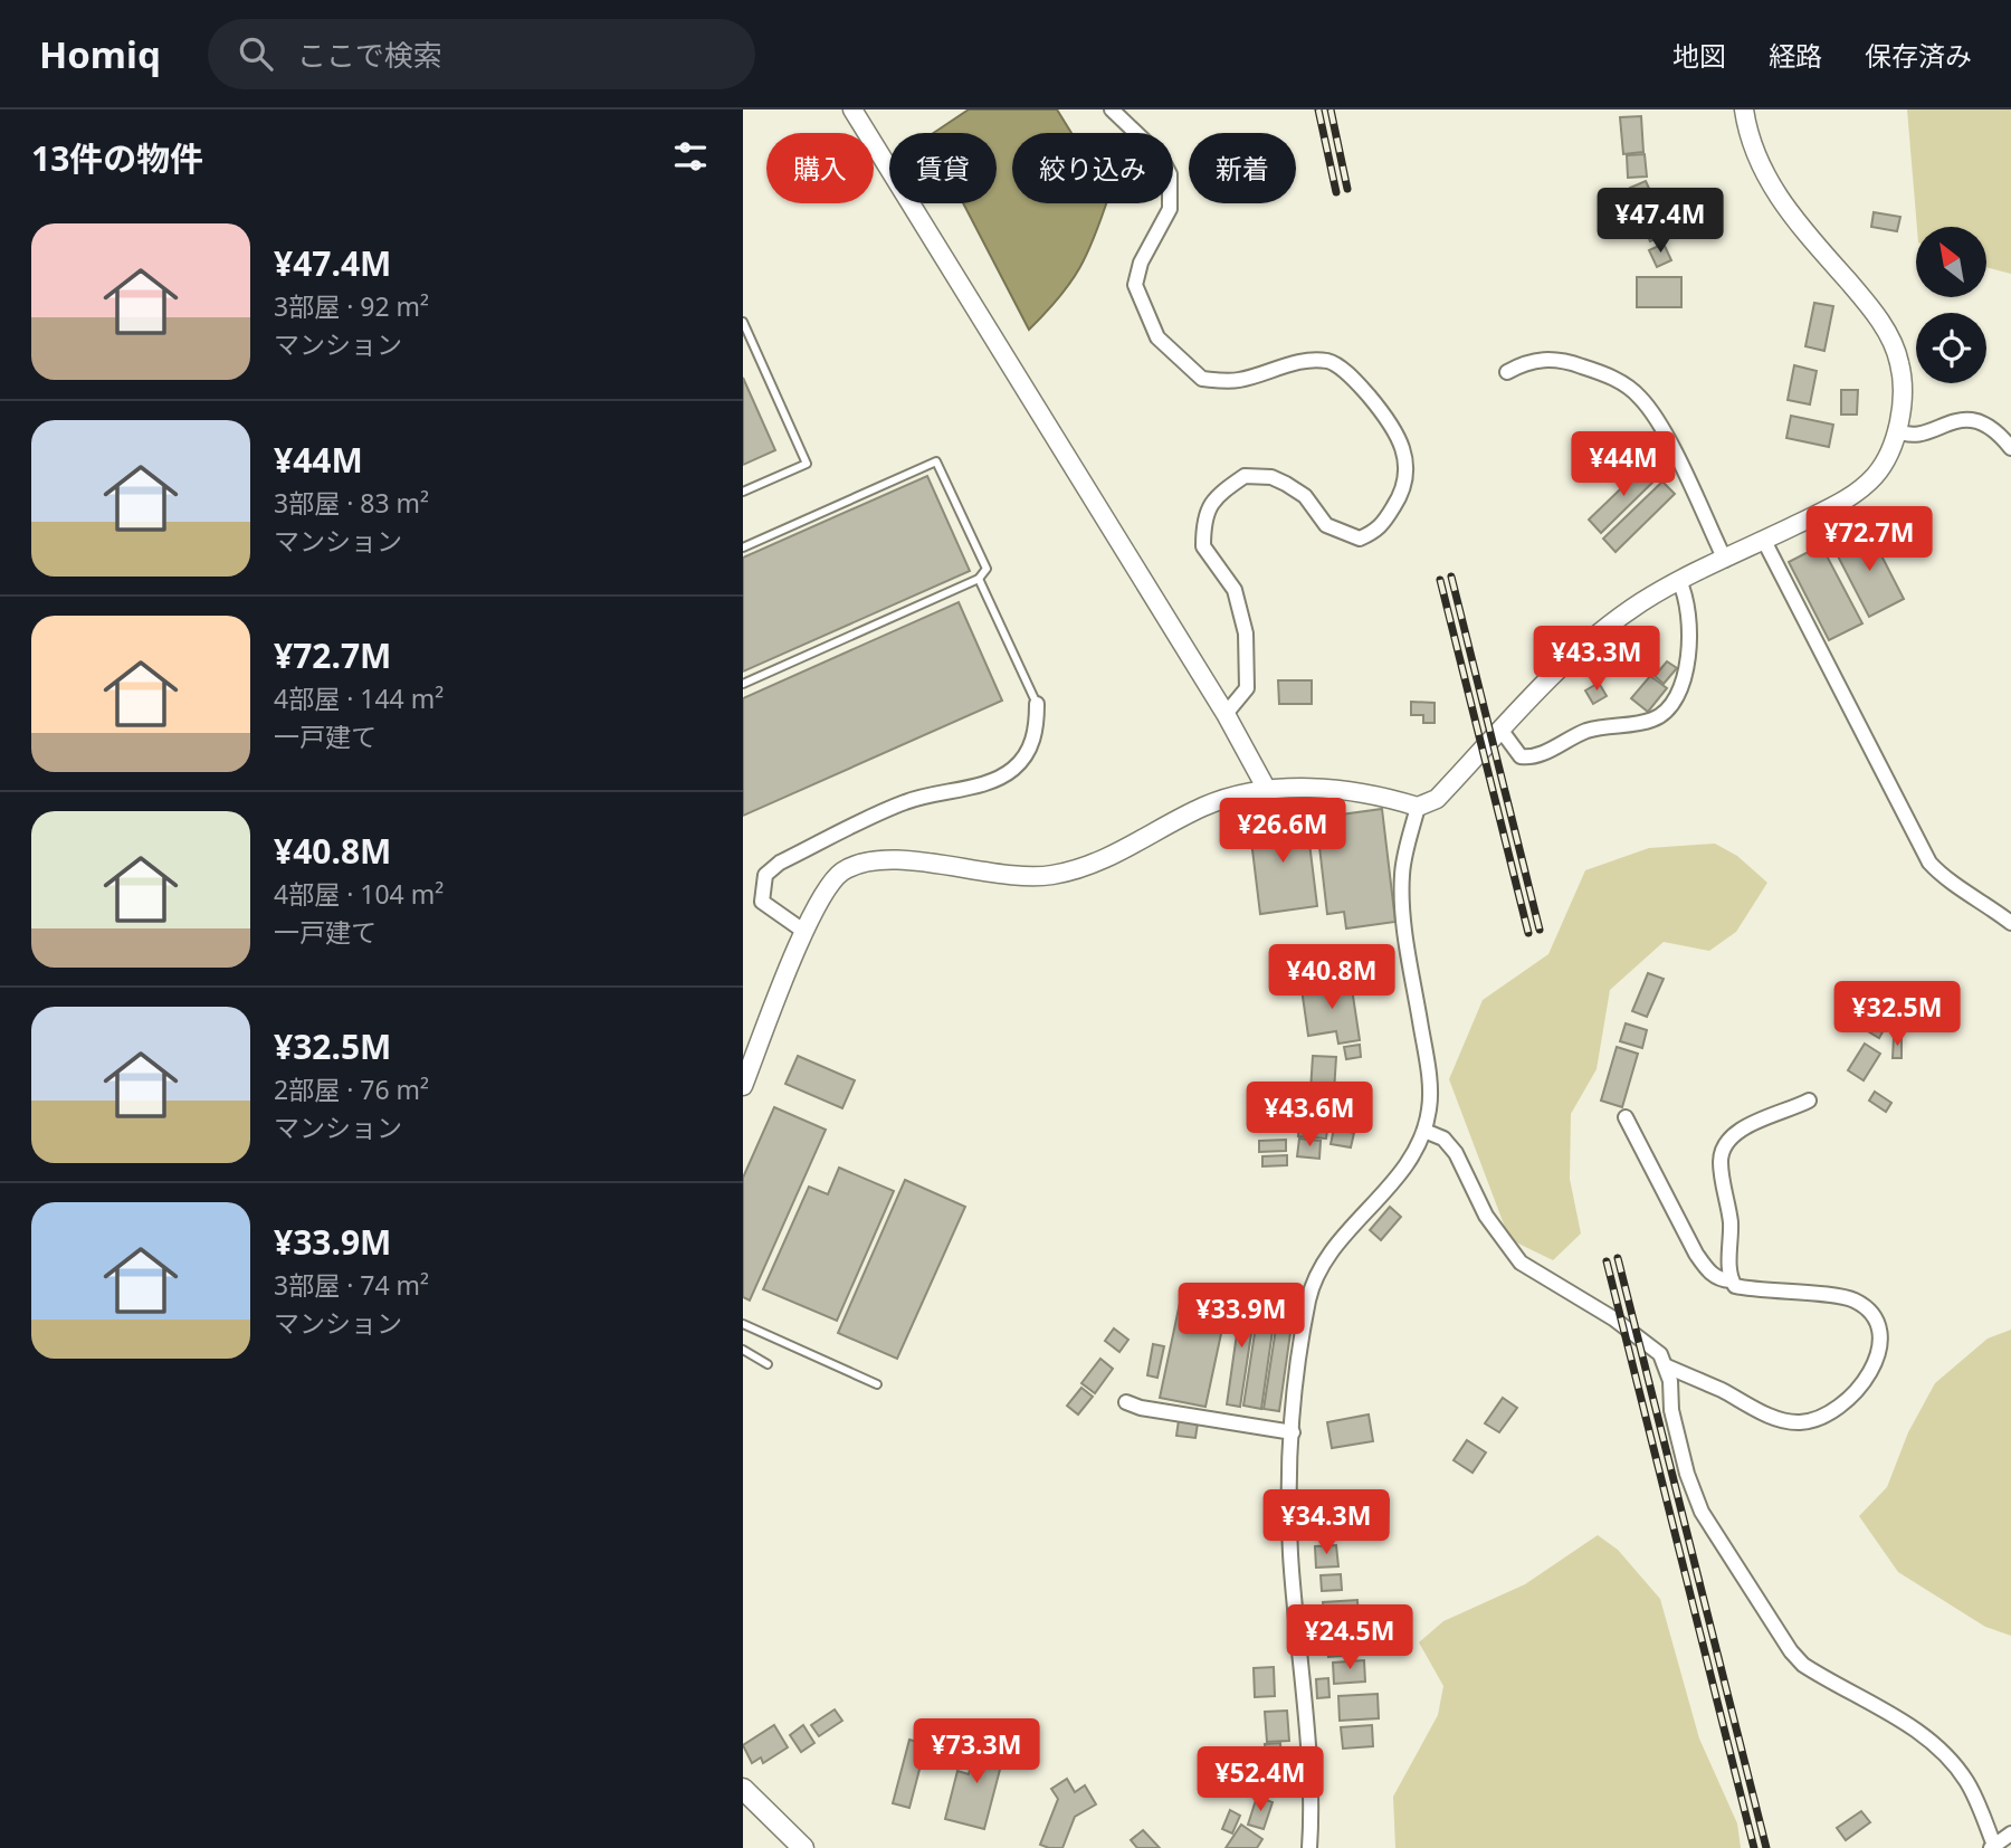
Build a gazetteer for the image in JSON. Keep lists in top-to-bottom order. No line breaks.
{"north":"top left","page":{"header":"Homiq","search":"ここで検索","nav":["地図","経路","保存済み"],"heading":"13件の物件","chip":["購入","賃貸","絞り込み","新着"],"price":["¥47.4M","¥44M","¥72.7M","¥43.3M","¥26.6M","¥40.8M","¥32.5M","¥43.6M","¥33.9M","¥34.3M","¥24.5M","¥73.3M","¥52.4M"],"list":[{"name":"¥47.4M","note":"3部屋 · 92 m² · マンション"},{"name":"¥44M","note":"3部屋 · 83 m² · マンション"},{"name":"¥72.7M","note":"4部屋 · 144 m² · 一戸建て"},{"name":"¥40.8M","note":"4部屋 · 104 m² · 一戸建て"},{"name":"¥32.5M","note":"2部屋 · 76 m² · マンション"},{"name":"¥33.9M","note":"3部屋 · 74 m² · マンション"}]}}
